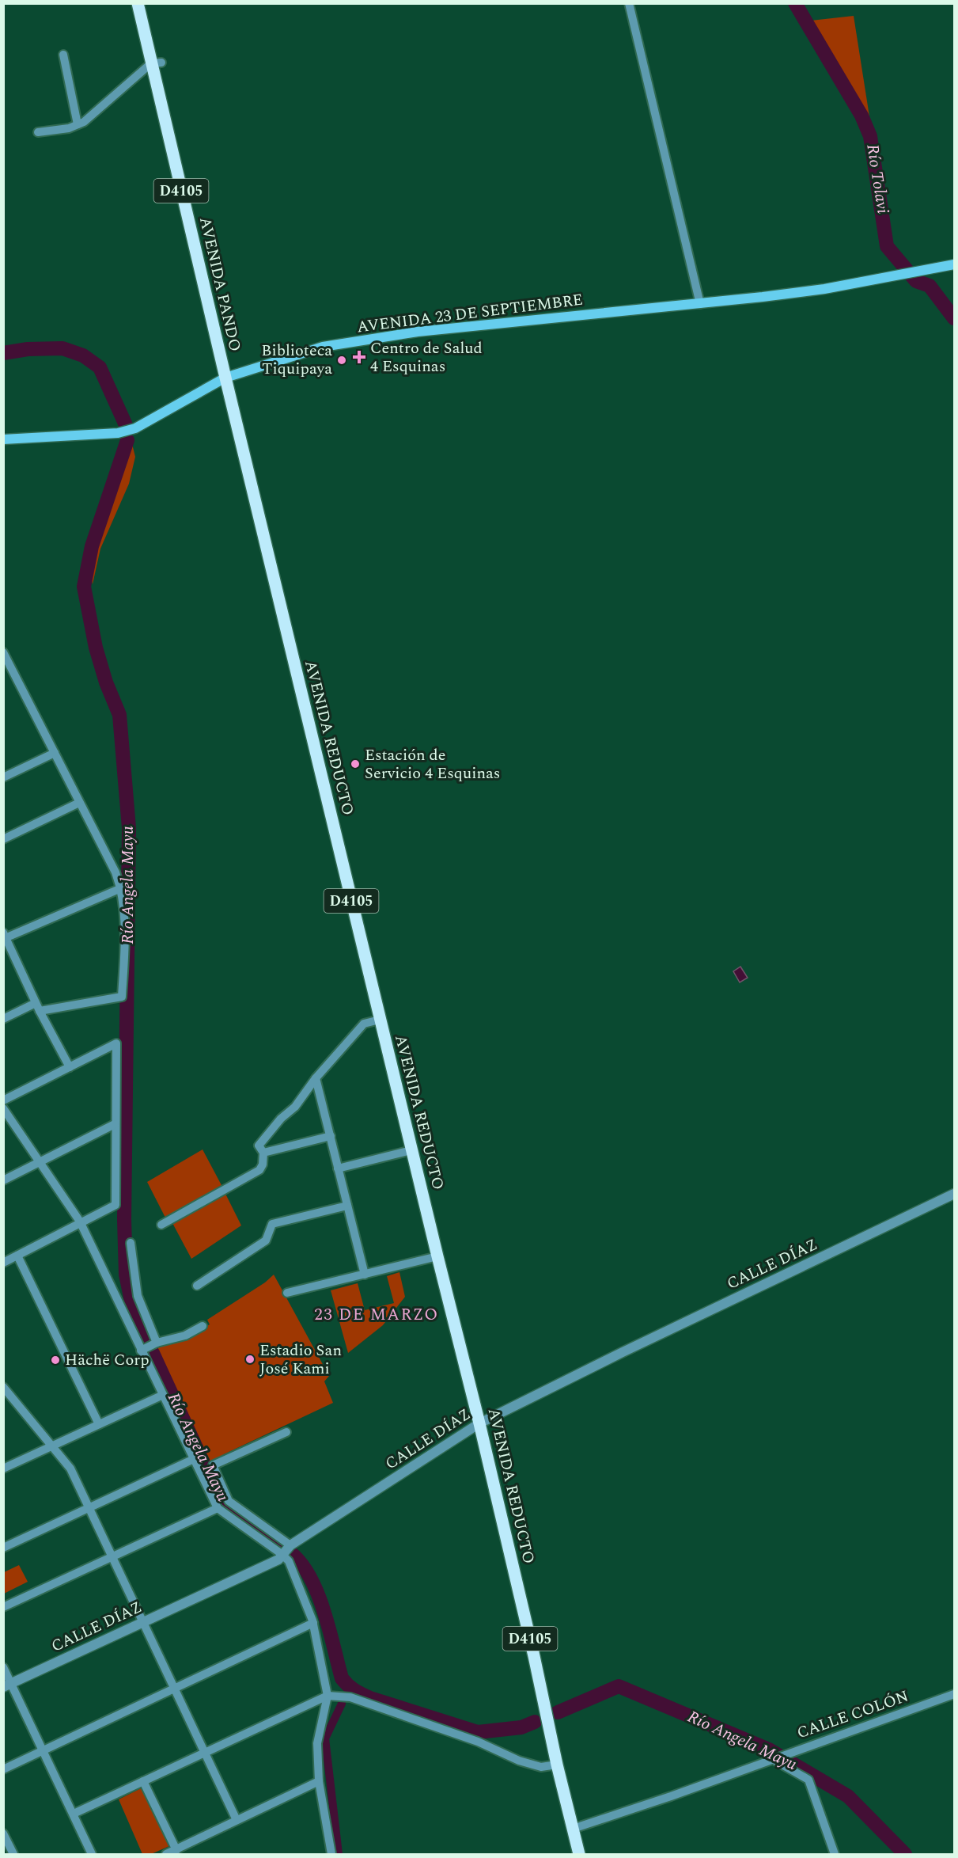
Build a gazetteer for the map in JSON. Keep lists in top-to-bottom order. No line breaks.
{"streets":{"main road":["D4105","AVENIDA PANDO","AVENIDA 23 DE SEPTIEMBRE","AVENIDA REDUCTO"],"street":["CALLE DÍAZ","CALLE COLÓN"]},"crossings":[["AVENIDA PANDO","AVENIDA 23 DE SEPTIEMBRE"],["AVENIDA PANDO","AVENIDA REDUCTO"],["AVENIDA 23 DE SEPTIEMBRE","AVENIDA REDUCTO"],["AVENIDA REDUCTO","CALLE DÍAZ"],["AVENIDA REDUCTO","CALLE COLÓN"]],"districts":["23 DE MARZO"],"water":["Río Tolavi","Río Angela Mayu"],"places":{"health":["Centro de Salud 4 Esquinas"],"other":["Biblioteca Tiquipaya","Estación de Servicio 4 Esquinas","Estadio San José Kami","Hächë Corp"]}}
